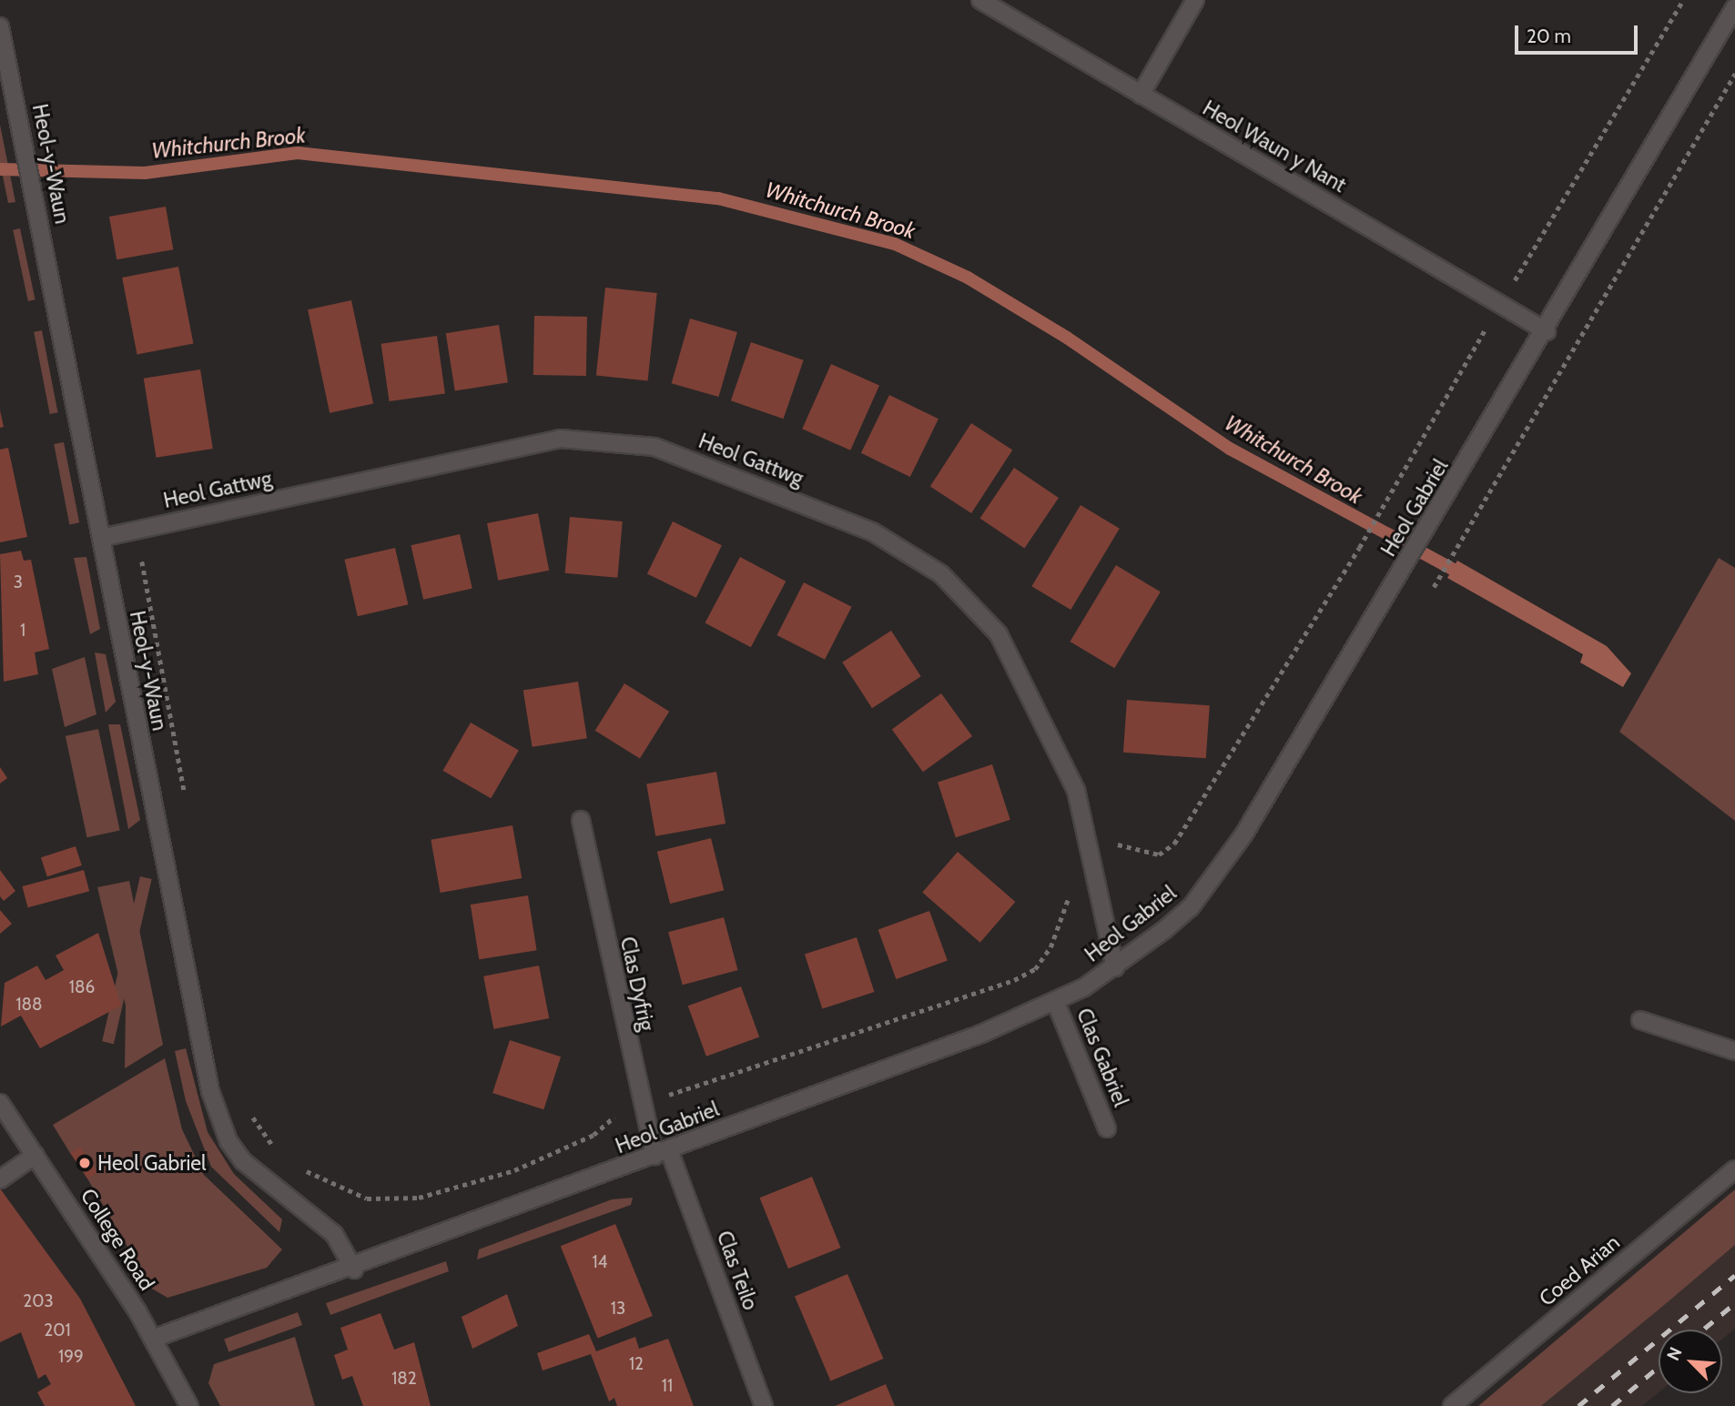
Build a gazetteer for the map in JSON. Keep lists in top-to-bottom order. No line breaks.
{"streets":{"street":["Heol Waun y Nant","Heol-y-Waun","Heol Gattwg","Heol Gabriel","Clas Dyfrig","Clas Gabriel","College Road","Clas Teilo","Coed Arian"]},"crossings":[["Heol Waun y Nant","Heol Gabriel"],["Heol-y-Waun","Heol Gattwg"],["Heol-y-Waun","Heol Gabriel"],["Heol Gattwg","Heol Gabriel"],["Heol Gabriel","Clas Dyfrig"],["Heol Gabriel","Clas Gabriel"],["Heol Gabriel","College Road"],["Heol Gabriel","Clas Teilo"],["Clas Dyfrig","Clas Teilo"]],"water":["Whitchurch Brook"],"places":["Heol Gabriel"],"house_numbers":["3","1","186","188","14","203","13","201","199","12","182","11"],"scale_bar":"20 m","north":"top left"}
